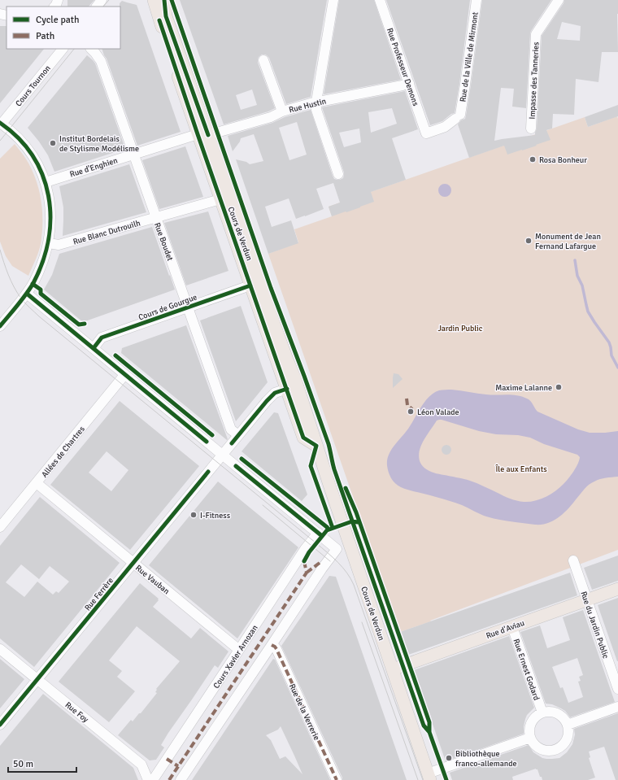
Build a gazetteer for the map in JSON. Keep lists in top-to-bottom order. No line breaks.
{"streets":{"main road":["Cours de Verdun","Rue d'Aviau"],"street":["Rue de la Ville de Mirmont","Rue Professeur Demons","Impasse des Tanneries","Cours Tournon","Rue Hustin","Rue d'Enghien","Rue Blanc Dutrouilh","Rue Boudet","Cours de Gourgue","Allées de Chartres","Rue Vauban","Rue Ferrère","Rue du Jardin Public","Cours Xavier Arnozan","Rue Ernest Godard","Rue Foy","Rue de la Verrerie"]},"crossings":[["Rue de la Ville de Mirmont","Rue Professeur Demons"],["Rue Professeur Demons","Rue Hustin"],["Rue Hustin","Rue d'Enghien"],["Rue Hustin","Cours de Verdun"],["Rue d'Enghien","Cours de Verdun"],["Rue d'Enghien","Rue Boudet"],["Rue Blanc Dutrouilh","Cours de Verdun"],["Rue Blanc Dutrouilh","Rue Boudet"],["Cours de Verdun","Cours de Gourgue"],["Cours de Verdun","Rue Ferrère"],["Cours de Verdun","Rue d'Aviau"],["Rue Boudet","Cours de Gourgue"],["Rue Boudet","Rue Ferrère"],["Allées de Chartres","Rue Vauban"],["Rue Vauban","Rue Ferrère"],["Rue Vauban","Cours Xavier Arnozan"],["Rue Ferrère","Rue Foy"],["Rue du Jardin Public","Rue d'Aviau"],["Rue d'Aviau","Rue Ernest Godard"]],"parks":["Jardin Public","Île aux Enfants"],"places":["Institut Bordelais de Stylisme Modélisme","Rosa Bonheur","Monument de Jean Fernand Lafargue","Maxime Lalanne","Léon Valade","I-Fitness","Bibliothèque franco-allemande"],"legend":["Cycle path","Path"],"scale_bar":"50 m"}
